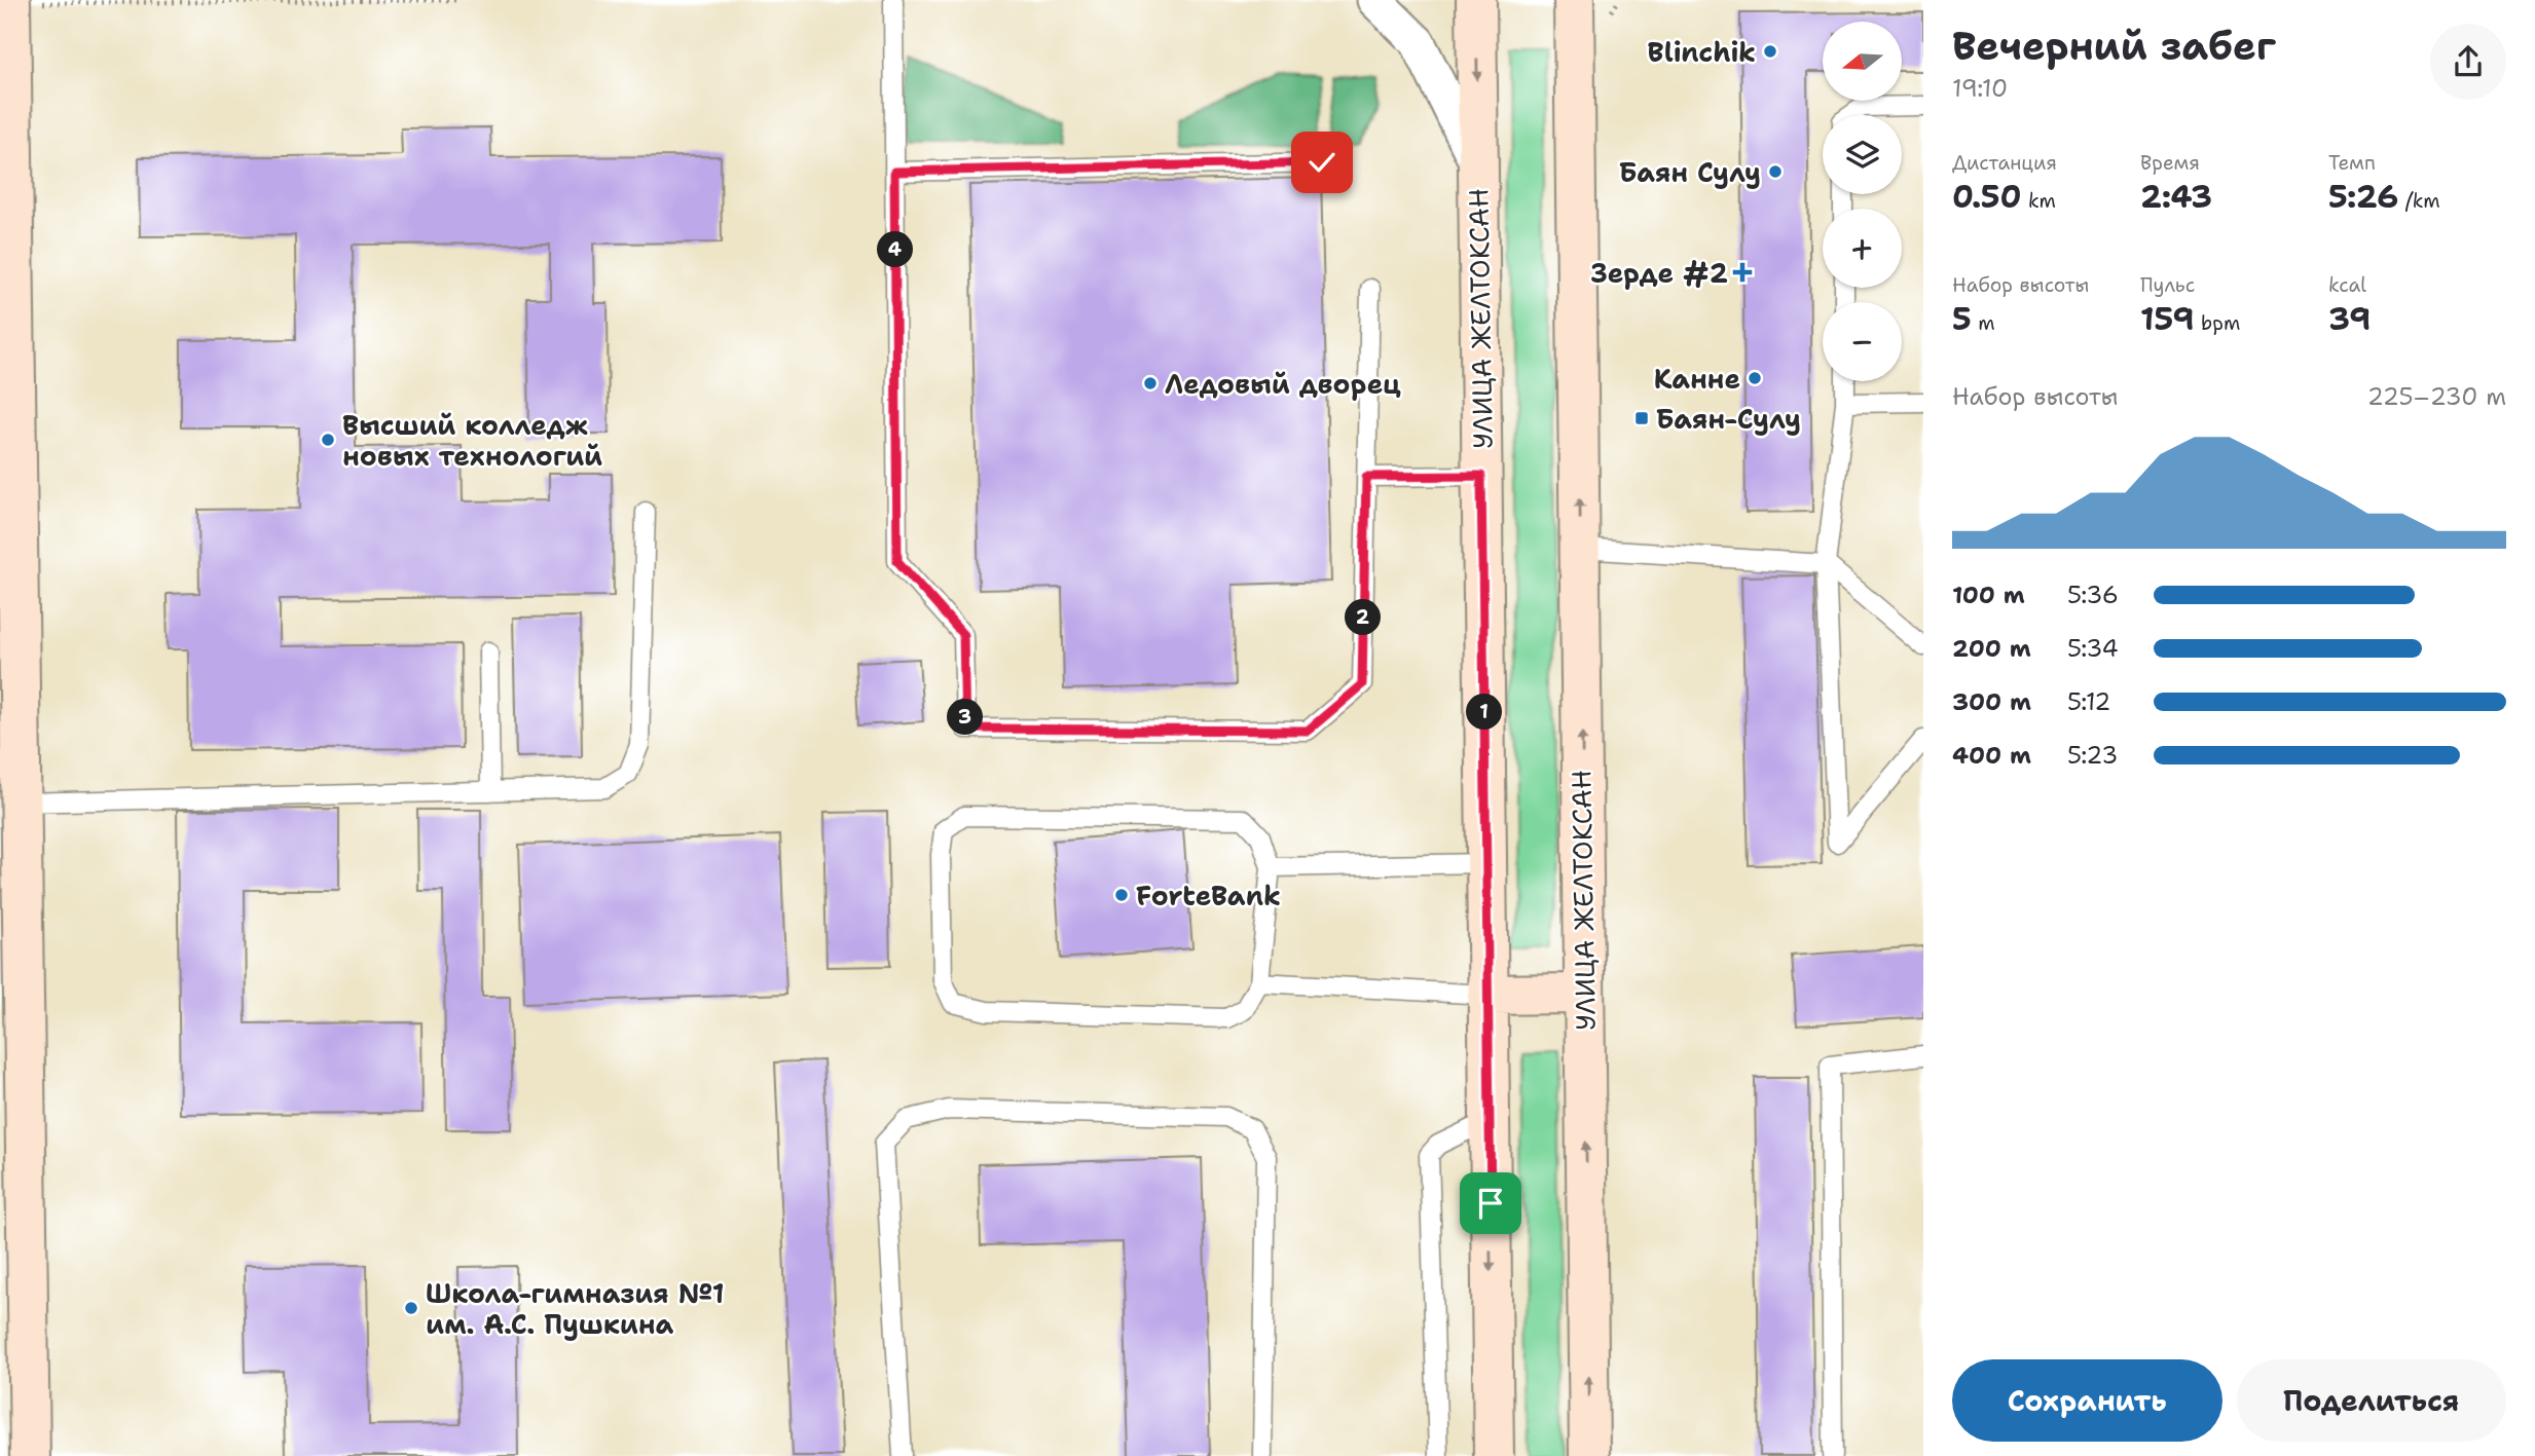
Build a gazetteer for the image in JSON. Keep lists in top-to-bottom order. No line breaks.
{"streets":{"main road":["УЛИЦА ЖЕЛТОКСАН"]},"places":{"other":["Blinchik","Баян Сулу","Канне","Ледовый дворец","Высший колледж новых технологий","ForteBank","Школа-гимназия №1 им. А.С. Пушкина"],"health":["Зерде #2"],"transit":["Баян-Сулу"]},"north":"left","page":{"heading":["Вечерний забег","19:10"],"map_buttons":["+","−"],"stats":[["Дистанция","0.50 km"],["Время","2:43"],["Темп","5:26 /km"],["Набор высоты","5 m"],["Пульс","159 bpm"],["kcal","39"]],"pins":["4","2","1","3"],"chart":["Набор высоты","225–230 m"],"list":[{"name":"100 m","note":"5:36"},{"name":"200 m","note":"5:34"},{"name":"300 m","note":"5:12"},{"name":"400 m","note":"5:23"}],"buttons":["Сохранить","Поделиться"]}}
